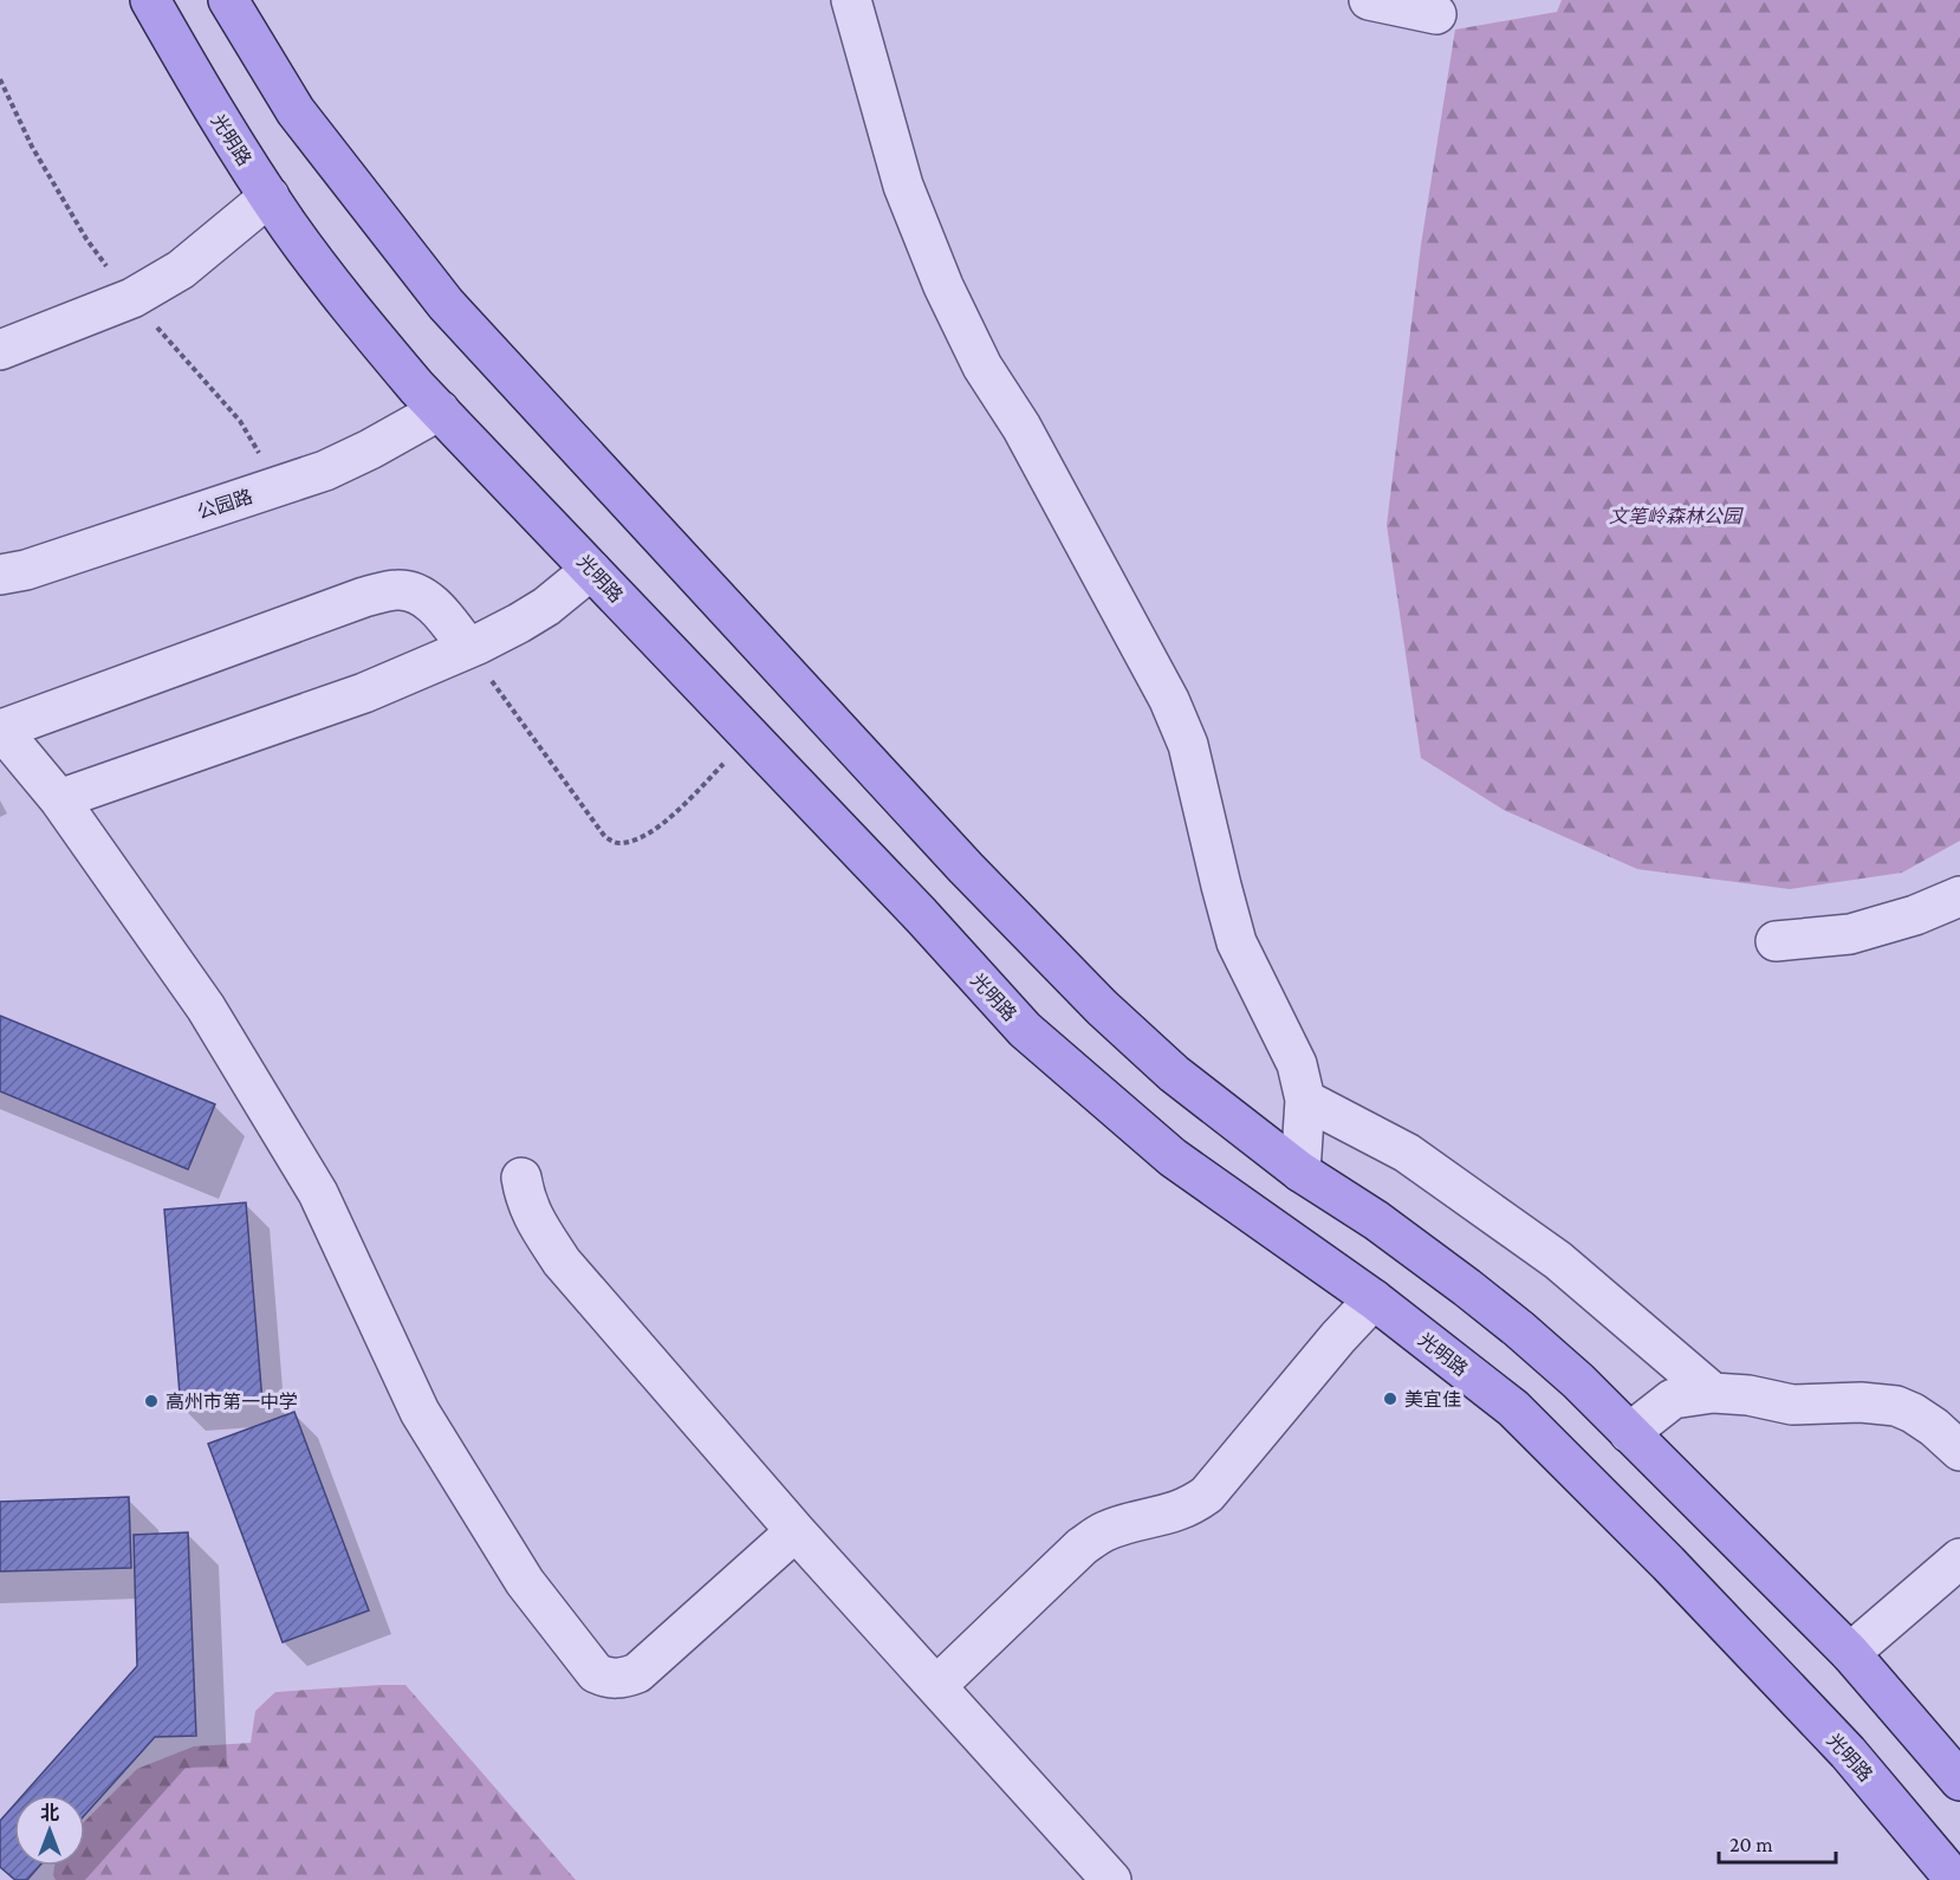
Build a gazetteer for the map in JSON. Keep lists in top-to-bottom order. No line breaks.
{"streets":{"main road":["光明路"],"street":["公园路"]},"crossings":[["光明路","公园路"]],"parks":["文笔岭森林公园"],"places":["美宜佳","高州市第一中学"],"scale_bar":"20 m","north":"top"}
